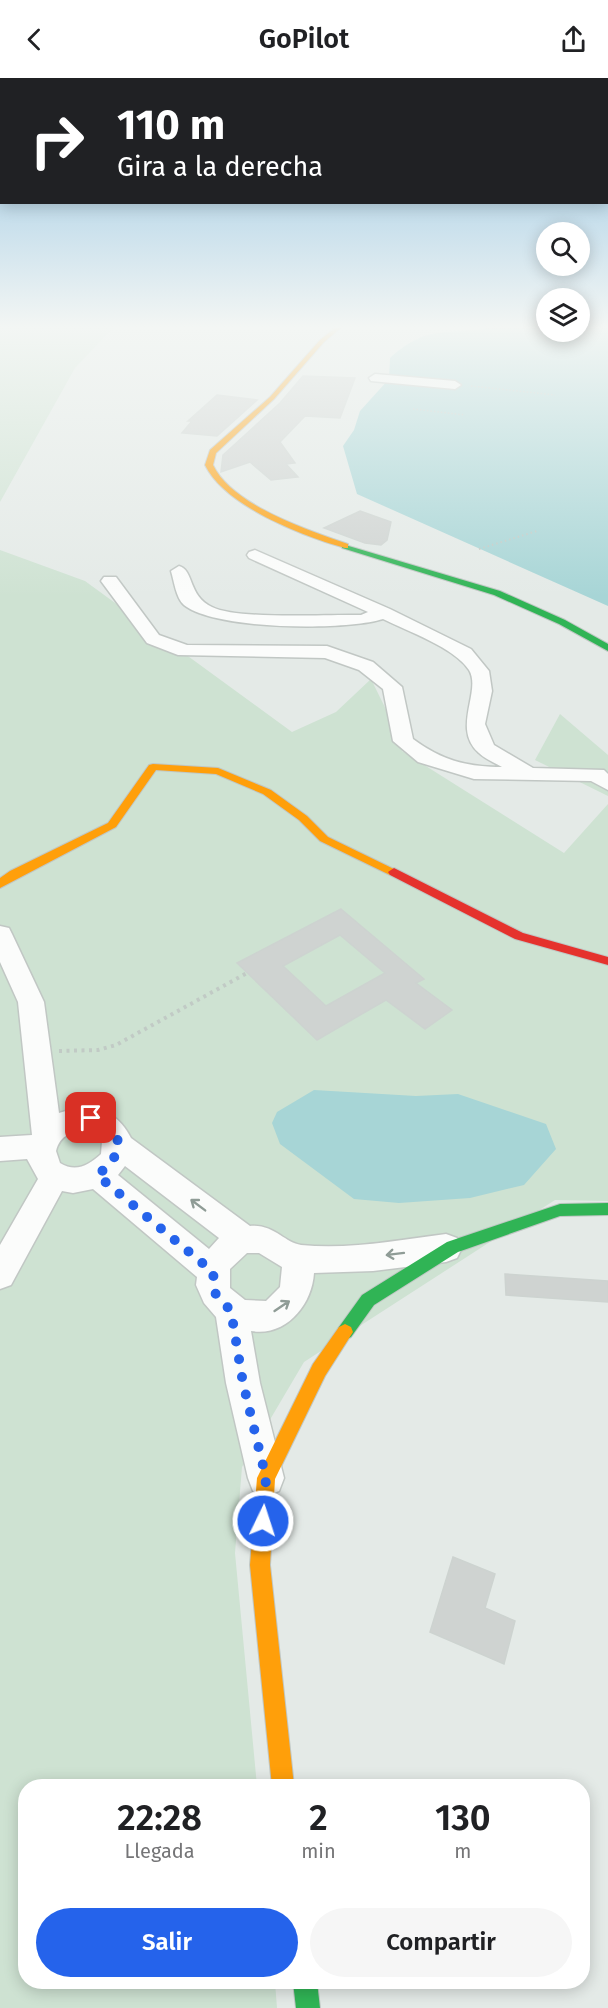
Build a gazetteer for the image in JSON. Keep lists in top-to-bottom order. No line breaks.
{"page":{"header":"GoPilot","turn":["110 m","Gira a la derecha"],"eta":["22:28","Llegada","2","min","130","m"],"buttons":["Salir","Compartir"]}}
